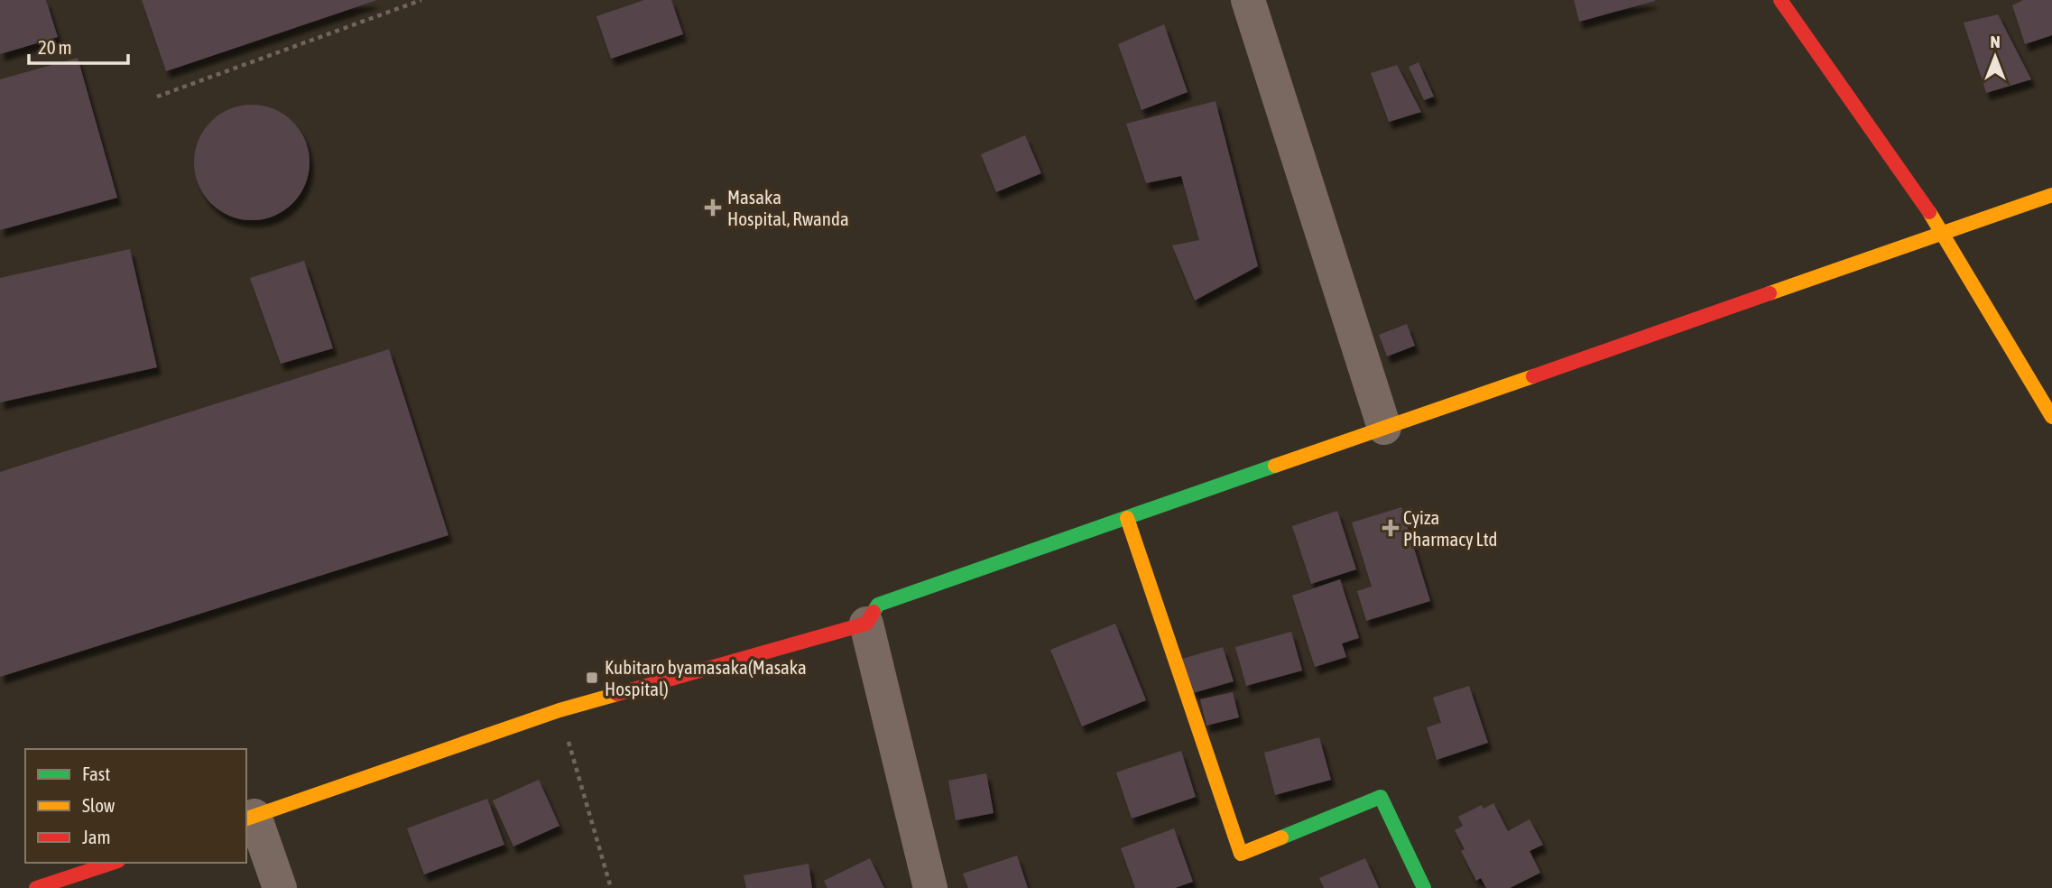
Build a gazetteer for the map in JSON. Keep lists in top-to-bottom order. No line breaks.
{"places":{"health":["Masaka Hospital, Rwanda","Cyiza Pharmacy Ltd"],"transit":["Kubitaro byamasaka(Masaka Hospital)"]},"legend":["Fast","Slow","Jam"],"scale_bar":"20 m","north":"top"}
